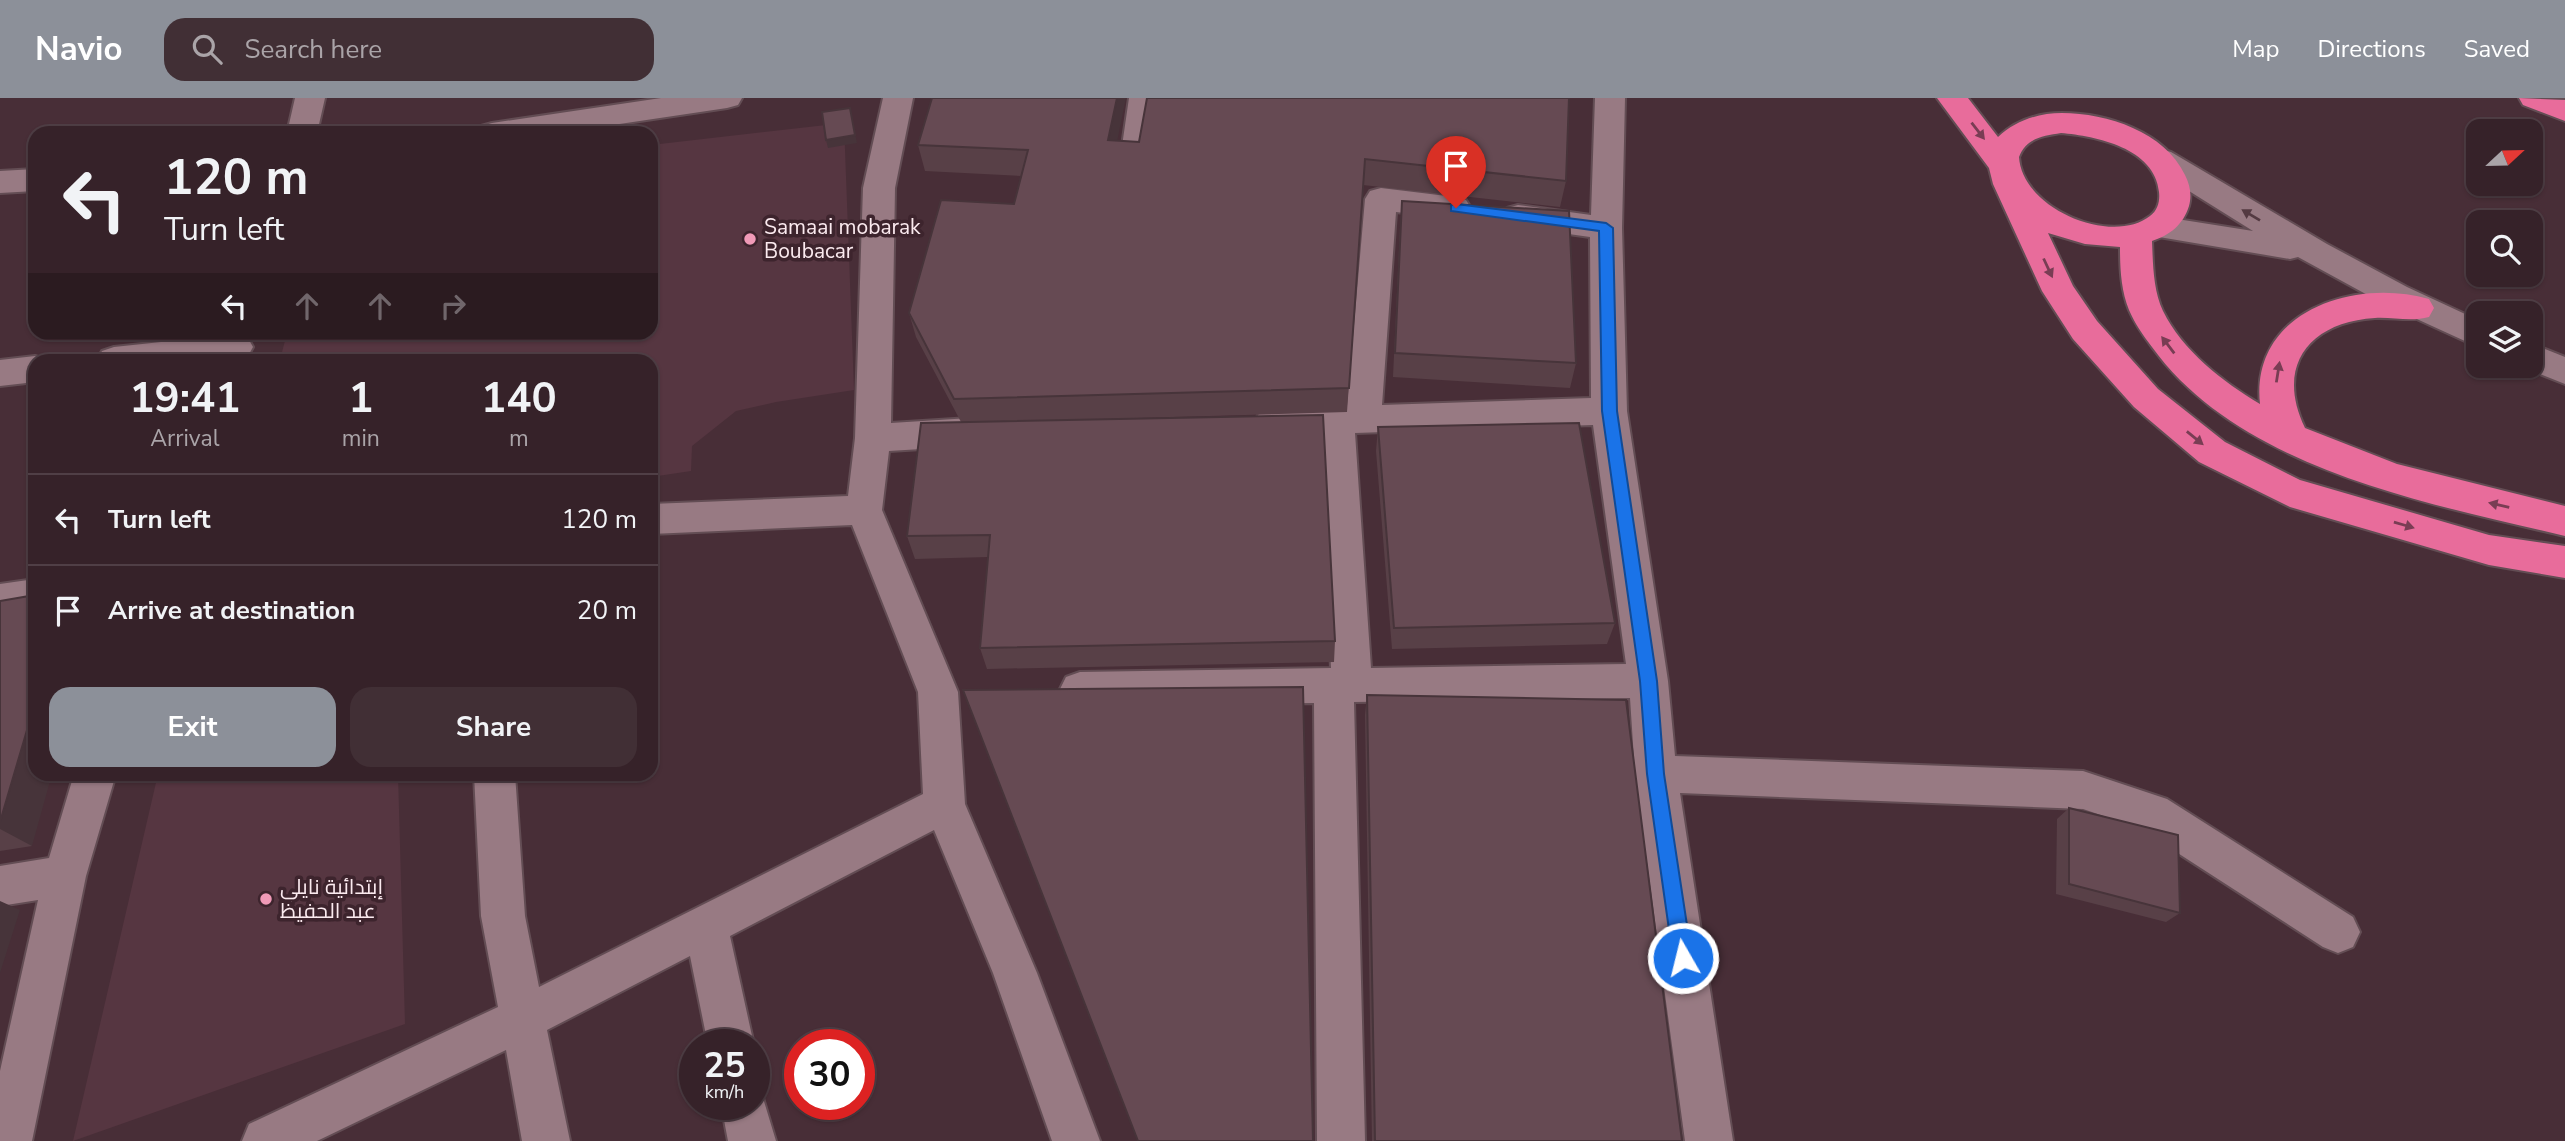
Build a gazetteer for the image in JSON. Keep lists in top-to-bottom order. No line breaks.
{"places":["Samaai mobarak Boubacar","إبتدائية نايلي عبد الحفيظ"],"north":"right","page":{"header":"Navio","search":"Search here","nav":["Map","Directions","Saved"],"turn":["120 m","Turn left"],"eta":["19:41","Arrival","1","min","140","m"],"list":[{"name":"Turn left","value":"120 m"},{"name":"Arrive at destination","value":"20 m"}],"buttons":["Exit","Share"],"speed":"25 km/h","limit":"30"}}
